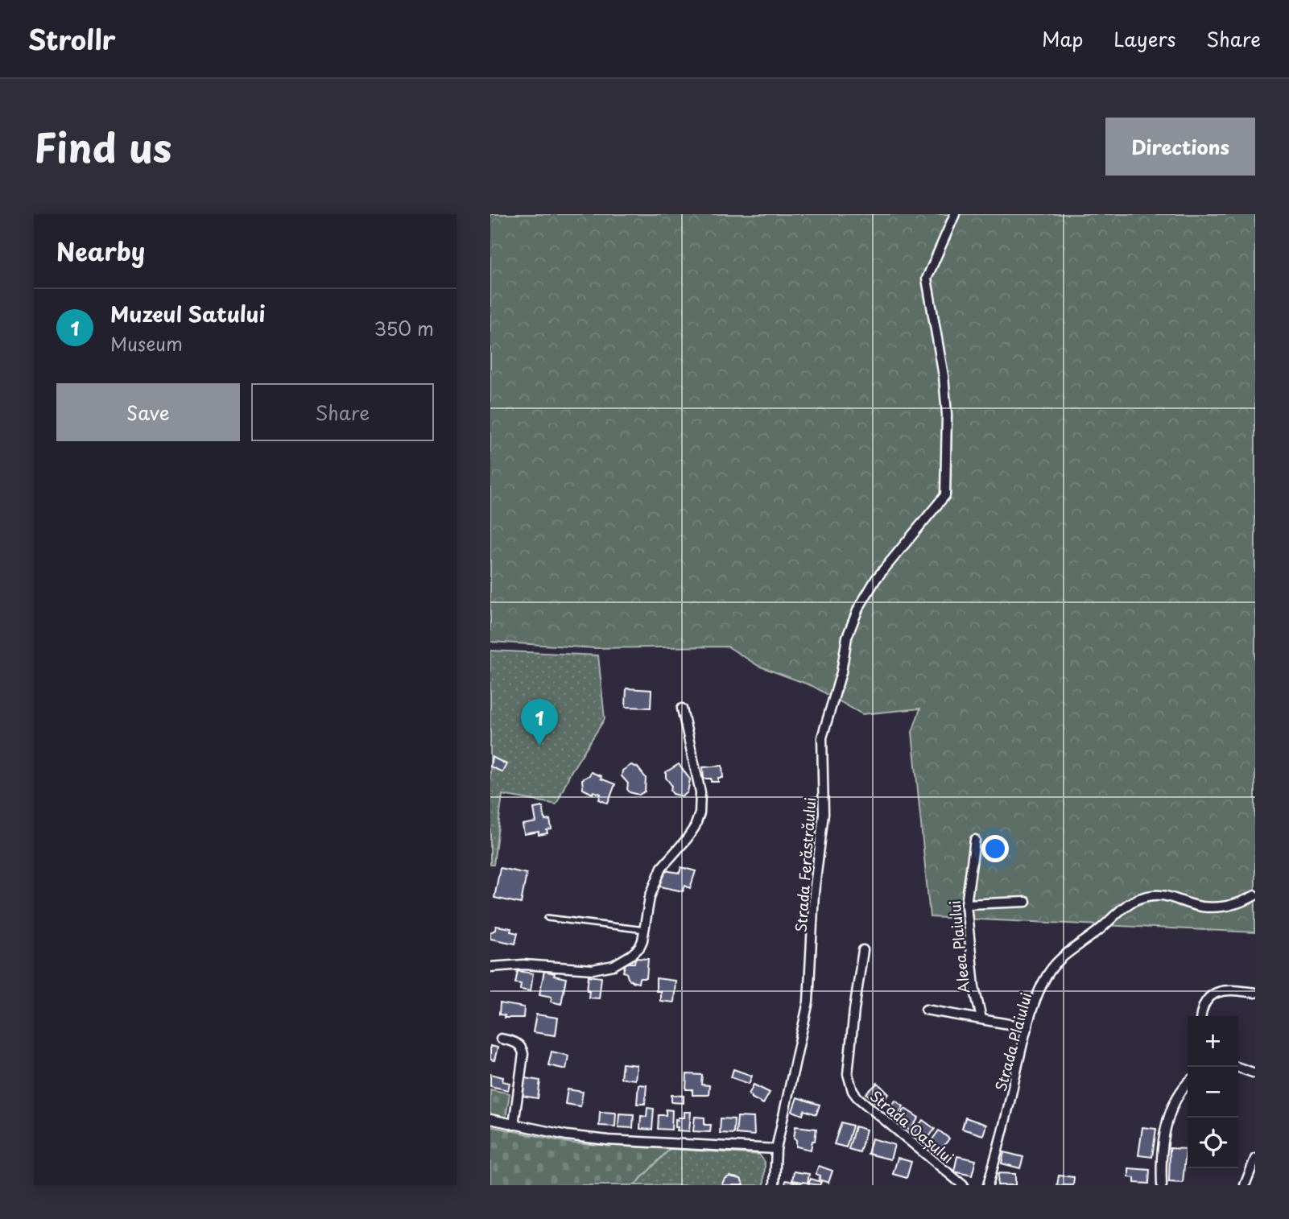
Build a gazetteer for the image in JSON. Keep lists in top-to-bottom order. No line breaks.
{"streets":{"street":["Strada Ferăstrăului","Aleea Plaiului","Strada Plaiului","Strada Oașului"]},"crossings":[["Aleea Plaiului","Strada Plaiului"]],"page":{"header":"Strollr","nav":["Map","Layers","Share"],"title":"Find us","buttons":["Directions",["Save","Share"]],"heading":"Nearby","list":[{"mark":"1","name":"Muzeul Satului","note":"Museum","value":"350 m"}],"pins":"1","map_buttons":["+","−"]}}
